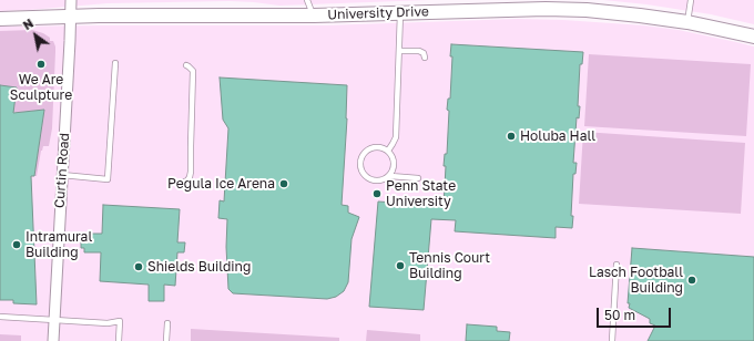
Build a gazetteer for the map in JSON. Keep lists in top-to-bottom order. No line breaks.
{"streets":{"main road":["University Drive"],"street":["Curtin Road"]},"crossings":[["University Drive","Curtin Road"]],"places":["We Are Sculpture","Holuba Hall","Pegula Ice Arena","Penn State University","Intramural Building","Tennis Court Building","Shields Building","Lasch Football Building"],"scale_bar":"50 m","north":"top left"}
